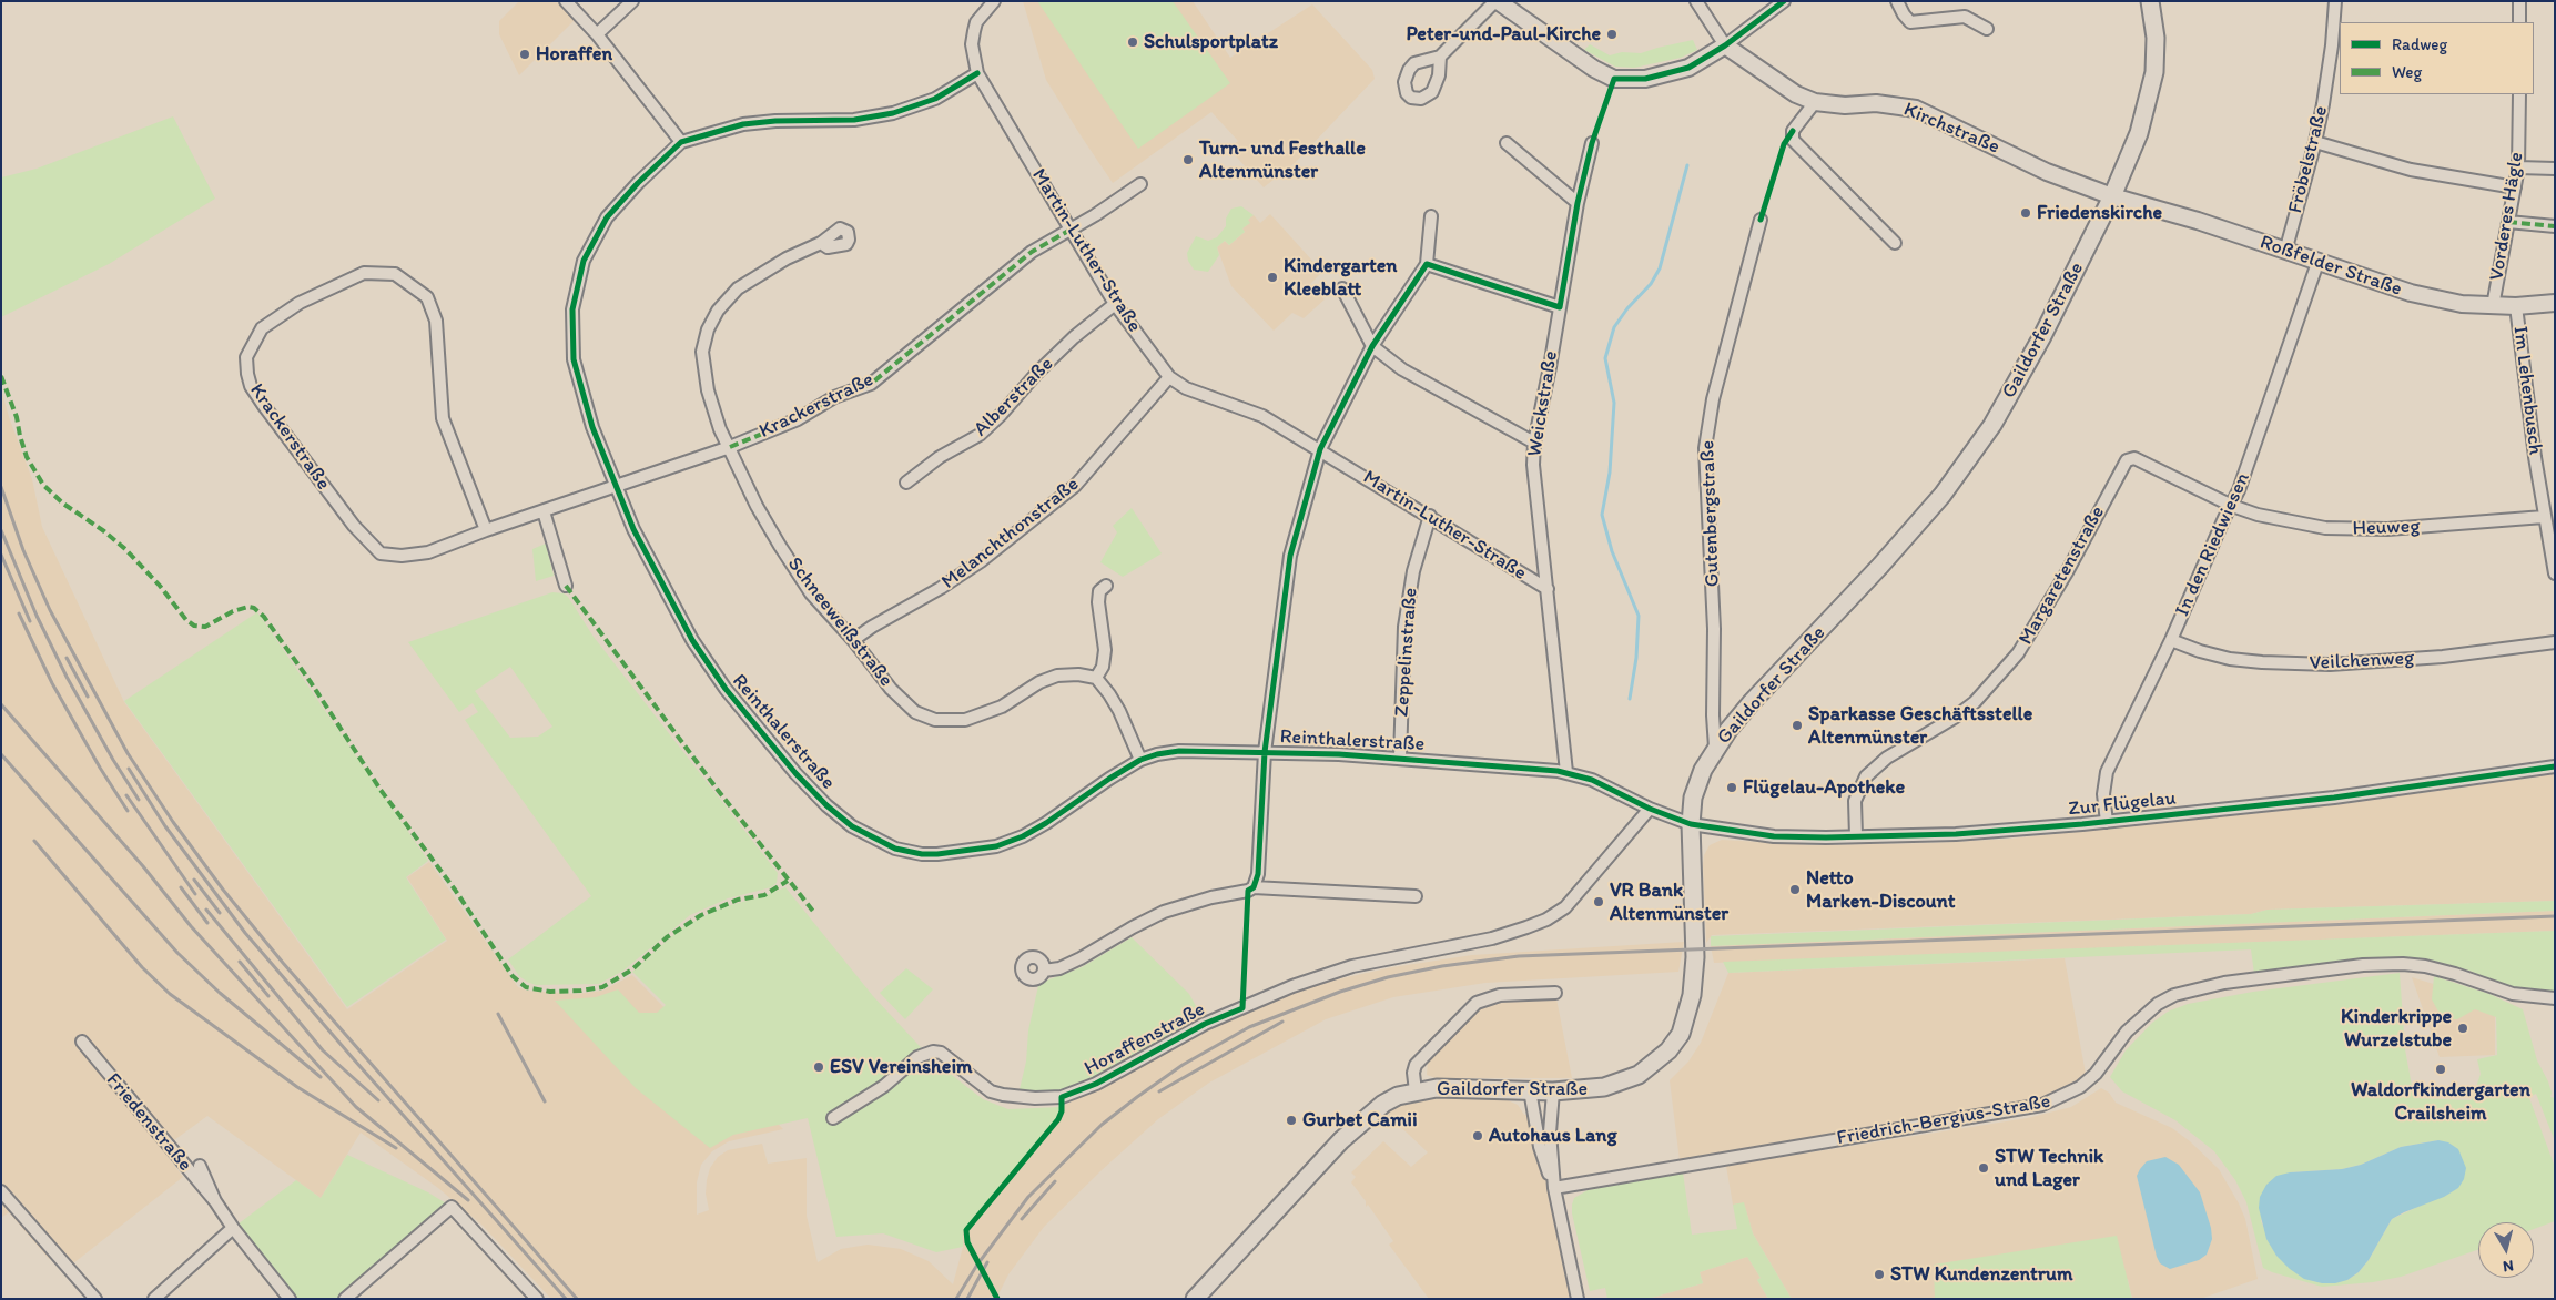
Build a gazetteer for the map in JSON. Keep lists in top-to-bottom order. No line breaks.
{"streets":{"main road":["Gaildorfer Straße"],"street":["Kirchstraße","Fröbelstraße","Vorderes Hägle","Martin-Luther-Straße","Roßfelder Straße","Im Lehenbusch","Alberstraße","Weickstraße","Krackerstraße","Gutenbergstraße","Heuweg","Melanchthonstraße","In den Riedwiesen","Margaretenstraße","Schneeweißstraße","Zeppelinstraße","Veilchenweg","Reinthalerstraße","Zur Flügelau","Horaffenstraße","Friedrich-Bergius-Straße","Friedenstraße"]},"crossings":[["Kirchstraße","Roßfelder Straße"],["Kirchstraße","Gaildorfer Straße"],["Fröbelstraße","Roßfelder Straße"],["Vorderes Hägle","Roßfelder Straße"],["Martin-Luther-Straße","Alberstraße"],["Martin-Luther-Straße","Weickstraße"],["Martin-Luther-Straße","Krackerstraße"],["Martin-Luther-Straße","Melanchthonstraße"],["Martin-Luther-Straße","Zeppelinstraße"],["Martin-Luther-Straße","Reinthalerstraße"],["Roßfelder Straße","Gaildorfer Straße"],["Roßfelder Straße","Im Lehenbusch"],["Roßfelder Straße","In den Riedwiesen"],["Gaildorfer Straße","Gutenbergstraße"],["Gaildorfer Straße","Reinthalerstraße"],["Gaildorfer Straße","Zur Flügelau"],["Im Lehenbusch","Heuweg"],["Weickstraße","Reinthalerstraße"],["Krackerstraße","Schneeweißstraße"],["Krackerstraße","Reinthalerstraße"],["Heuweg","In den Riedwiesen"],["Heuweg","Margaretenstraße"],["Melanchthonstraße","Schneeweißstraße"],["In den Riedwiesen","Margaretenstraße"],["In den Riedwiesen","Veilchenweg"],["In den Riedwiesen","Zur Flügelau"],["Margaretenstraße","Zur Flügelau"],["Zeppelinstraße","Reinthalerstraße"],["Reinthalerstraße","Zur Flügelau"],["Reinthalerstraße","Horaffenstraße"]],"places":["Peter-und-Paul-Kirche","Schulsportplatz","Horaffen","Turn- und Festhalle Altenmünster","Friedenskirche","Kindergarten Kleeblatt","Sparkasse Geschäftsstelle Altenmünster","Flügelau-Apotheke","Netto Marken-Discount","VR Bank Altenmünster","Kinderkrippe Wurzelstube","ESV Vereinsheim","Waldorfkindergarten Crailsheim","Gurbet Camii","Autohaus Lang","STW Technik und Lager","STW Kundenzentrum"],"legend":["Radweg","Weg"],"north":"bottom"}
